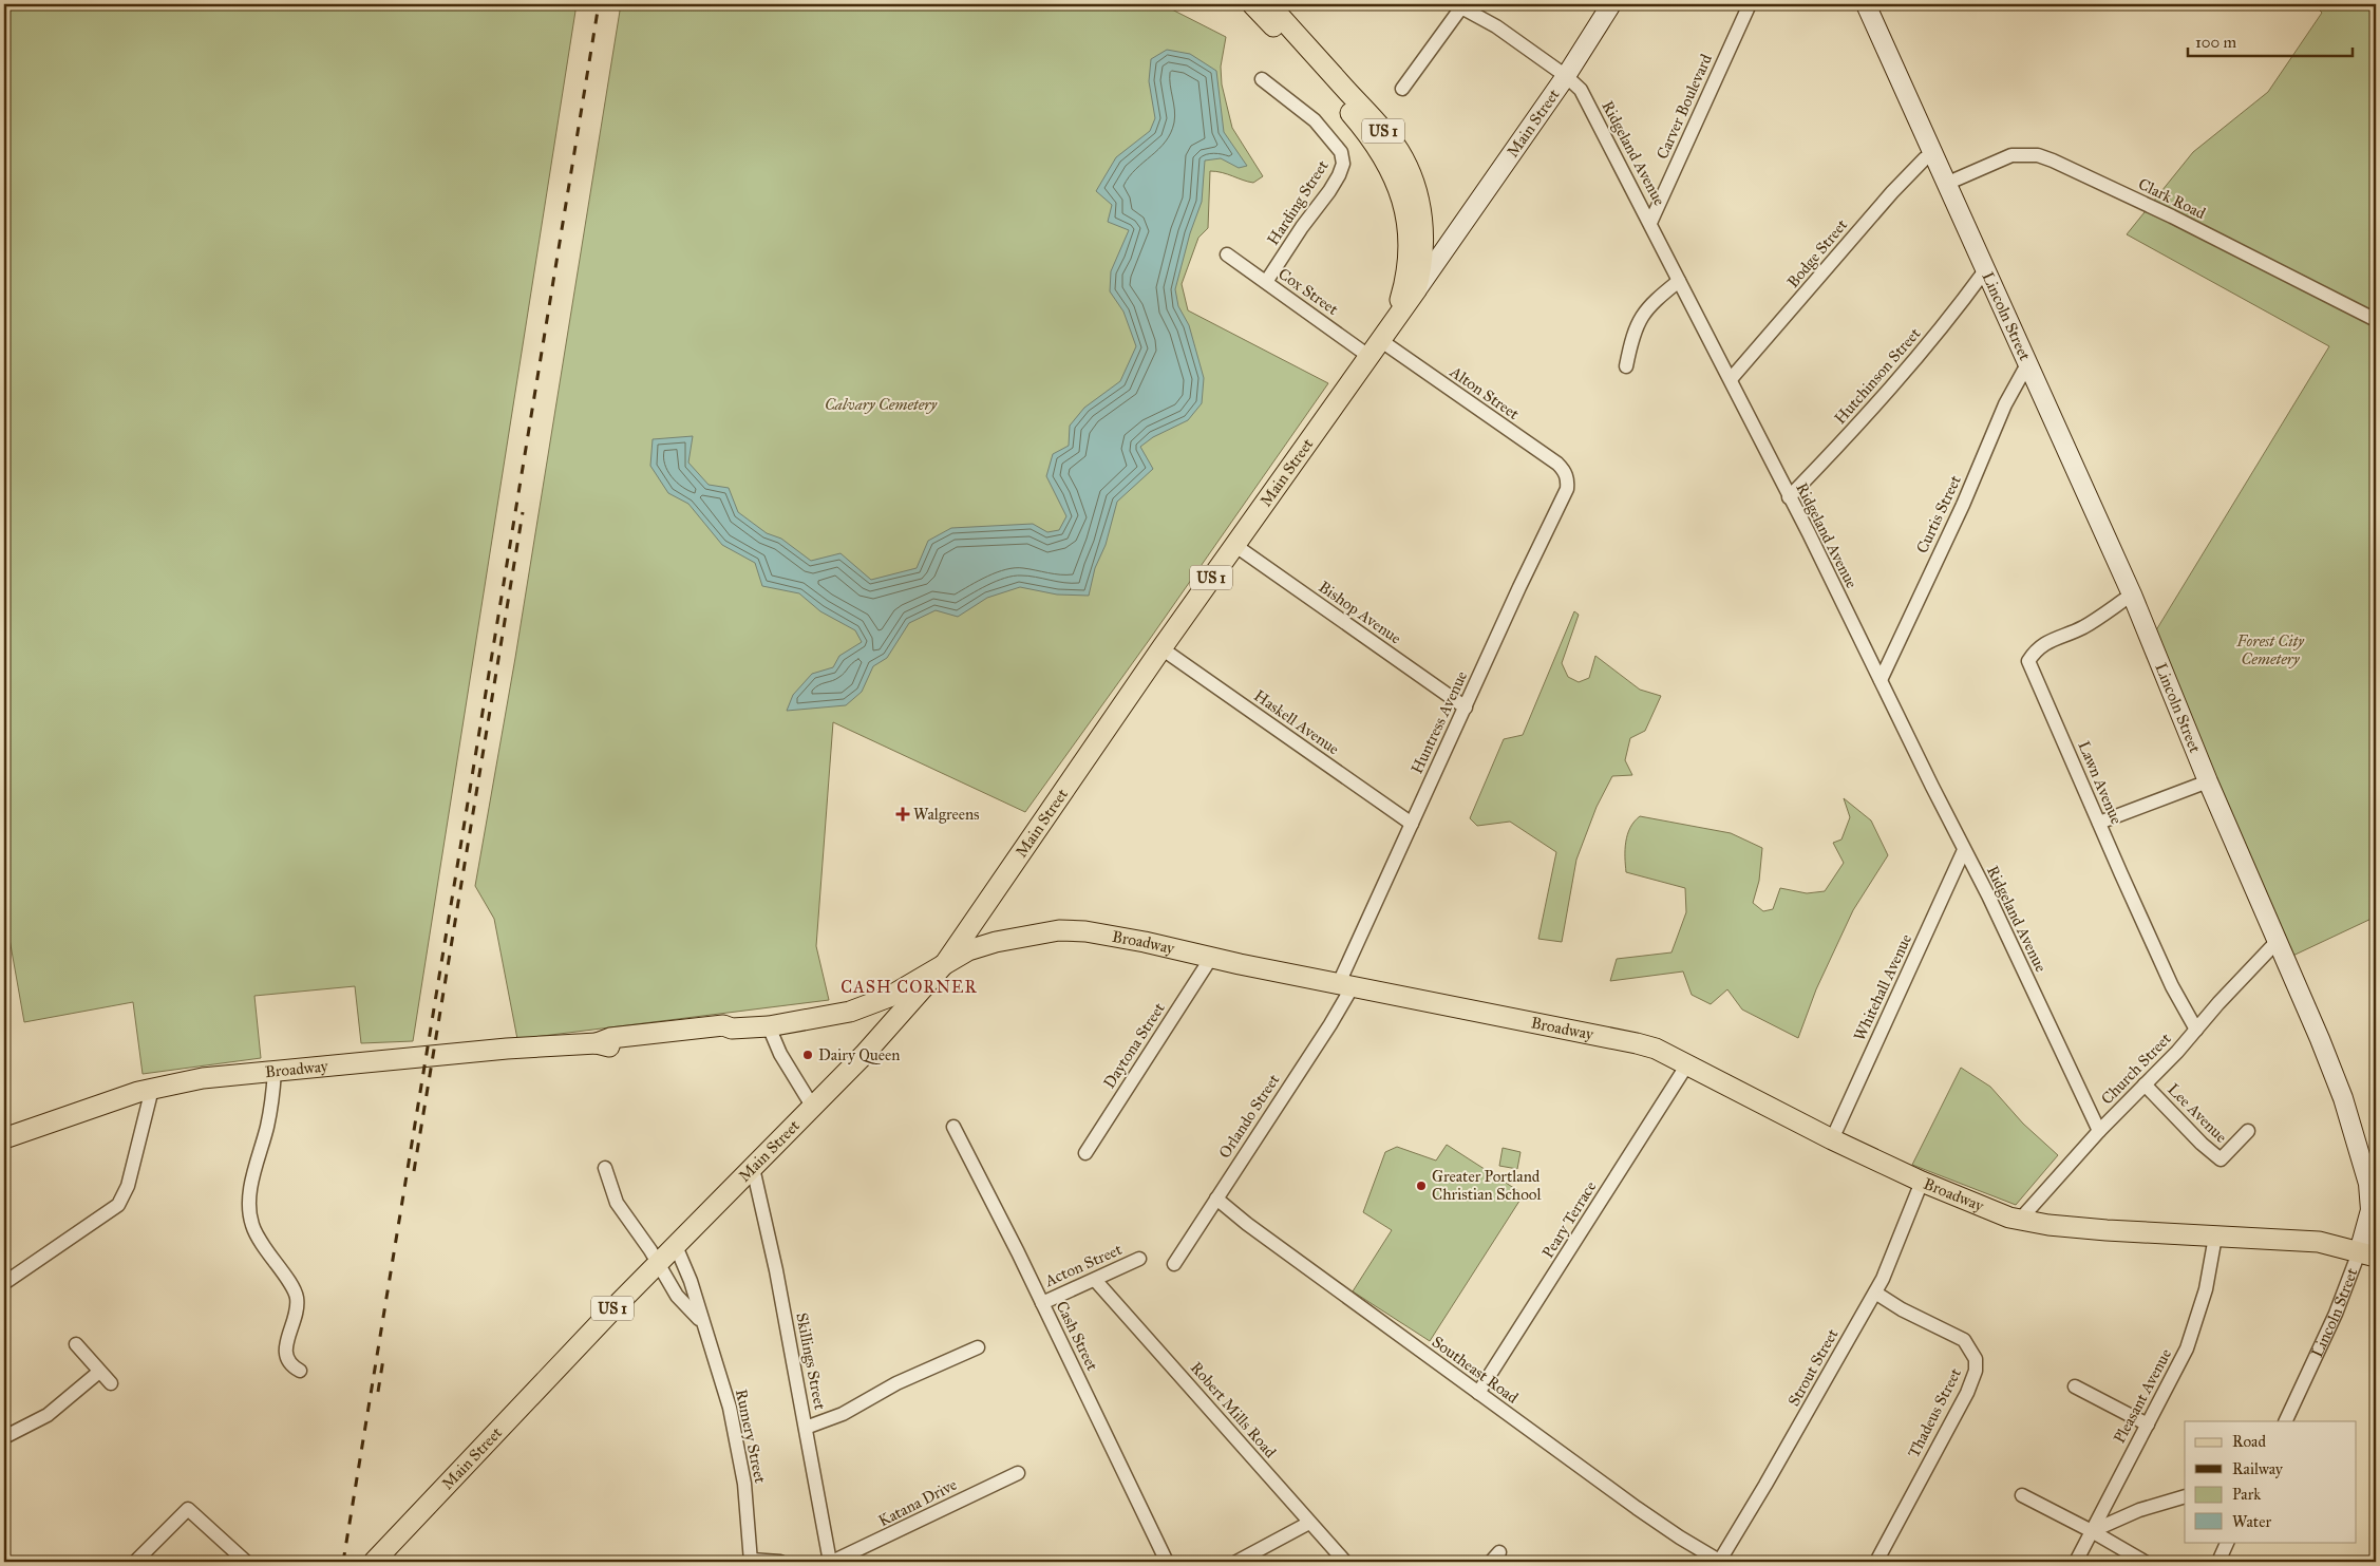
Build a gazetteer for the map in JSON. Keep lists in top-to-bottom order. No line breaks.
{"streets":{"main road":["Main Street","US 1","Lincoln Street","Broadway"],"street":["Carver Boulevard","Ridgeland Avenue","Clark Road","Harding Street","Bodge Street","Cox Street","Hutchinson Street","Alton Street","Curtis Street","Bishop Avenue","Haskell Avenue","Huntress Avenue","Lawn Avenue","Whitehall Avenue","Daytona Street","Church Street","Lee Avenue","Orlando Street","Peary Terrace","Acton Street","Cash Street","Skillings Street","Strout Street","Southeast Road","Pleasant Avenue","Robert Mills Road","Thadeus Street","Rumery Street","Katana Drive"]},"crossings":[["Carver Boulevard","Ridgeland Avenue"],["Main Street","US 1"],["Main Street","Ridgeland Avenue"],["Main Street","Cox Street"],["Main Street","Alton Street"],["Main Street","Bishop Avenue"],["Main Street","Haskell Avenue"],["Main Street","Broadway"],["Main Street","Skillings Street"],["Main Street","Rumery Street"],["US 1","Cox Street"],["US 1","Alton Street"],["Ridgeland Avenue","Bodge Street"],["Ridgeland Avenue","Hutchinson Street"],["Ridgeland Avenue","Curtis Street"],["Ridgeland Avenue","Whitehall Avenue"],["Ridgeland Avenue","Church Street"],["Clark Road","Lincoln Street"],["Harding Street","Cox Street"],["Bodge Street","Lincoln Street"],["Cox Street","Alton Street"],["Lincoln Street","Hutchinson Street"],["Lincoln Street","Curtis Street"],["Lincoln Street","Lawn Avenue"],["Lincoln Street","Broadway"],["Lincoln Street","Church Street"],["Alton Street","Huntress Avenue"],["Bishop Avenue","Huntress Avenue"],["Haskell Avenue","Huntress Avenue"],["Huntress Avenue","Broadway"],["Huntress Avenue","Orlando Street"],["Lawn Avenue","Church Street"],["Broadway","Whitehall Avenue"],["Broadway","Daytona Street"],["Broadway","Church Street"],["Broadway","Orlando Street"],["Broadway","Peary Terrace"],["Broadway","Strout Street"],["Broadway","Pleasant Avenue"],["Church Street","Lee Avenue"],["Orlando Street","Southeast Road"],["Peary Terrace","Southeast Road"],["Acton Street","Cash Street"],["Acton Street","Robert Mills Road"],["Skillings Street","Katana Drive"],["Strout Street","Southeast Road"],["Strout Street","Thadeus Street"]],"districts":["CASH CORNER"],"parks":["Calvary Cemetery","Forest City Cemetery"],"places":{"health":["Walgreens"],"other":["Dairy Queen","Greater Portland Christian School"]},"legend":["Road","Railway","Park","Water"],"scale_bar":"100 m"}
